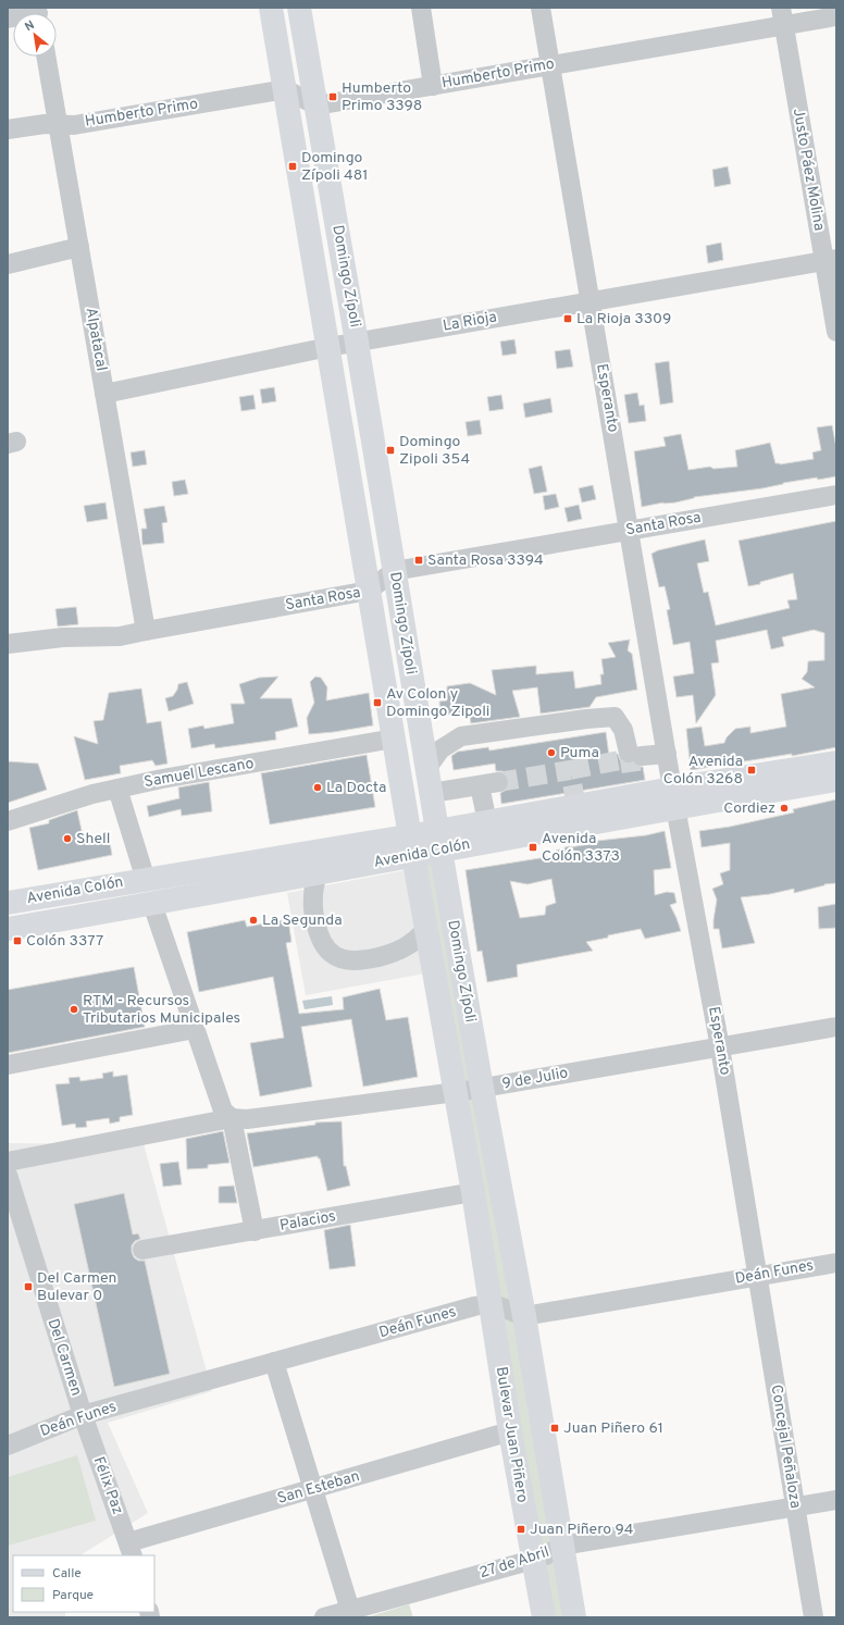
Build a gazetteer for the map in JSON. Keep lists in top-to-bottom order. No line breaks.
{"streets":{"main road":["Domingo Zípoli","Avenida Colón","Bulevar Juan Piñero"],"street":["Humberto Primo","Justo Páez Molina","La Rioja","Alpatacal","Esperanto","Santa Rosa","Samuel Lescano","9 de Julio","Palacios","Deán Funes","Del Carmen","Concejal Peñaloza","Félix Paz","San Esteban","27 de Abril"]},"crossings":[["Humberto Primo","Justo Páez Molina"],["Humberto Primo","Domingo Zípoli"],["Humberto Primo","Alpatacal"],["Humberto Primo","Esperanto"],["Justo Páez Molina","La Rioja"],["Domingo Zípoli","La Rioja"],["Domingo Zípoli","Santa Rosa"],["Domingo Zípoli","Samuel Lescano"],["Domingo Zípoli","Avenida Colón"],["Domingo Zípoli","9 de Julio"],["Domingo Zípoli","Palacios"],["Domingo Zípoli","Deán Funes"],["Domingo Zípoli","Bulevar Juan Piñero"],["La Rioja","Alpatacal"],["La Rioja","Esperanto"],["Alpatacal","Santa Rosa"],["Esperanto","Santa Rosa"],["Esperanto","Avenida Colón"],["Esperanto","9 de Julio"],["Esperanto","Deán Funes"],["Esperanto","Concejal Peñaloza"],["Deán Funes","Del Carmen"],["Deán Funes","Bulevar Juan Piñero"],["Deán Funes","Concejal Peñaloza"],["Deán Funes","Félix Paz"],["Del Carmen","Félix Paz"],["Bulevar Juan Piñero","San Esteban"],["Bulevar Juan Piñero","27 de Abril"],["Concejal Peñaloza","27 de Abril"],["Félix Paz","San Esteban"]],"places":{"transit":["Humberto Primo 3398","Domingo Zípoli 481","La Rioja 3309","Domingo Zipoli 354","Santa Rosa 3394","Av Colon y Domingo Zipoli","Avenida Colón 3268","Avenida Colón 3373","Colón 3377","Del Carmen Bulevar 0","Juan Piñero 61","Juan Piñero 94"],"other":["Puma","La Docta","Cordiez","Shell","La Segunda","RTM - Recursos Tributarios Municipales"]},"legend":["Calle","Parque"],"north":"top left"}
